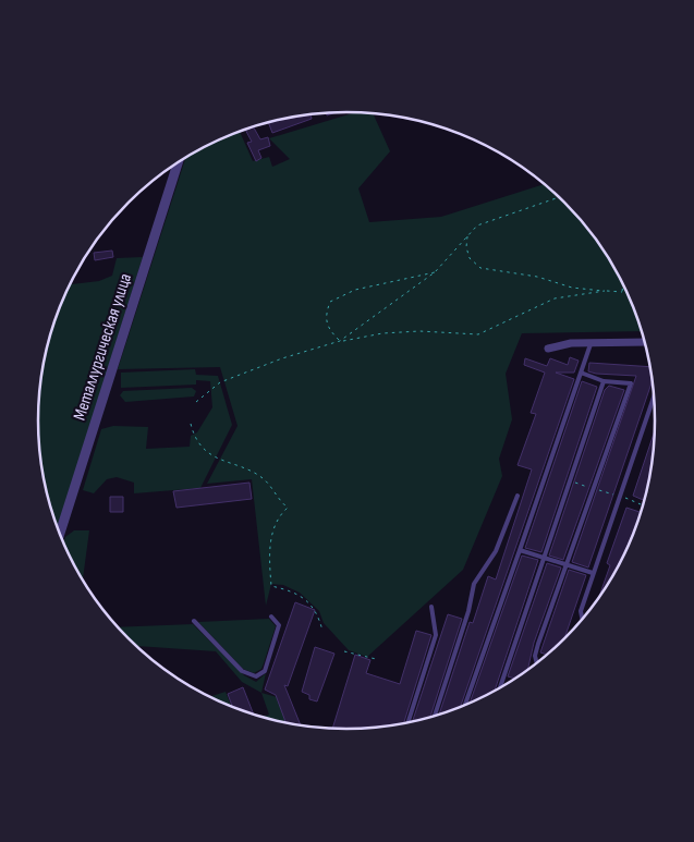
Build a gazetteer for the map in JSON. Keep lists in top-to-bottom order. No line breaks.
{"streets":{"street":["Металлургическая улица"]}}
